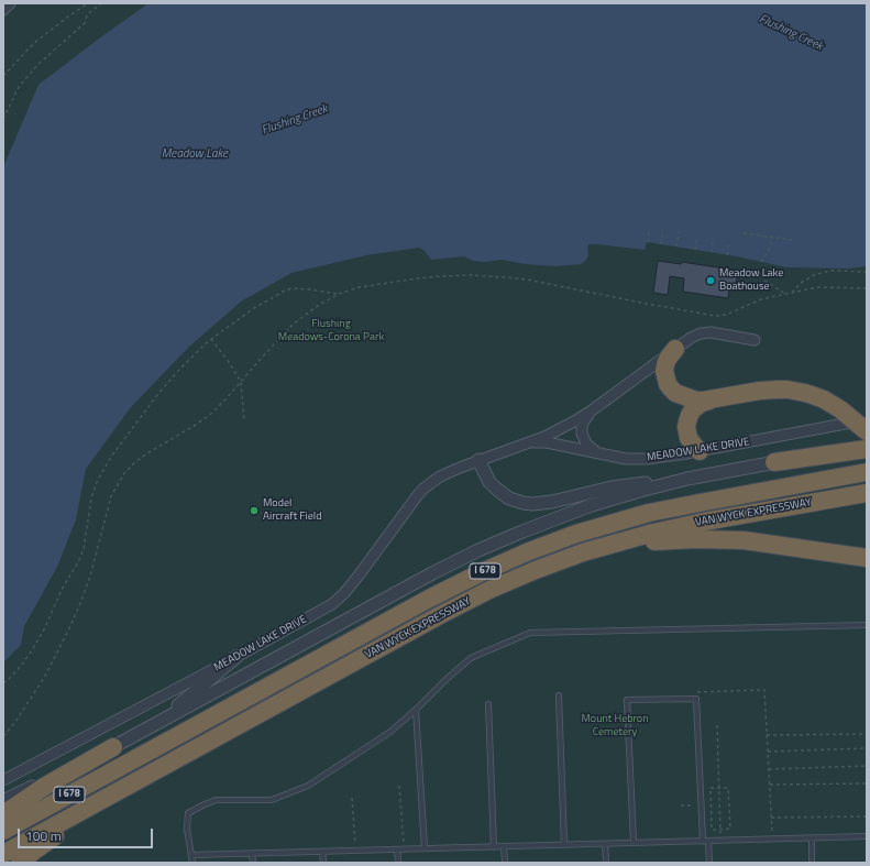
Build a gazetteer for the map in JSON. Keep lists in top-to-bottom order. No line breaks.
{"streets":{"highway":["VAN WYCK EXPRESSWAY","I 678"],"street":["MEADOW LAKE DRIVE"]},"water":["Flushing Creek","Meadow Lake"],"parks":["Flushing Meadows-Corona Park","Mount Hebron Cemetery"],"places":["Meadow Lake Boathouse","Model Aircraft Field"],"scale_bar":"100 m"}
